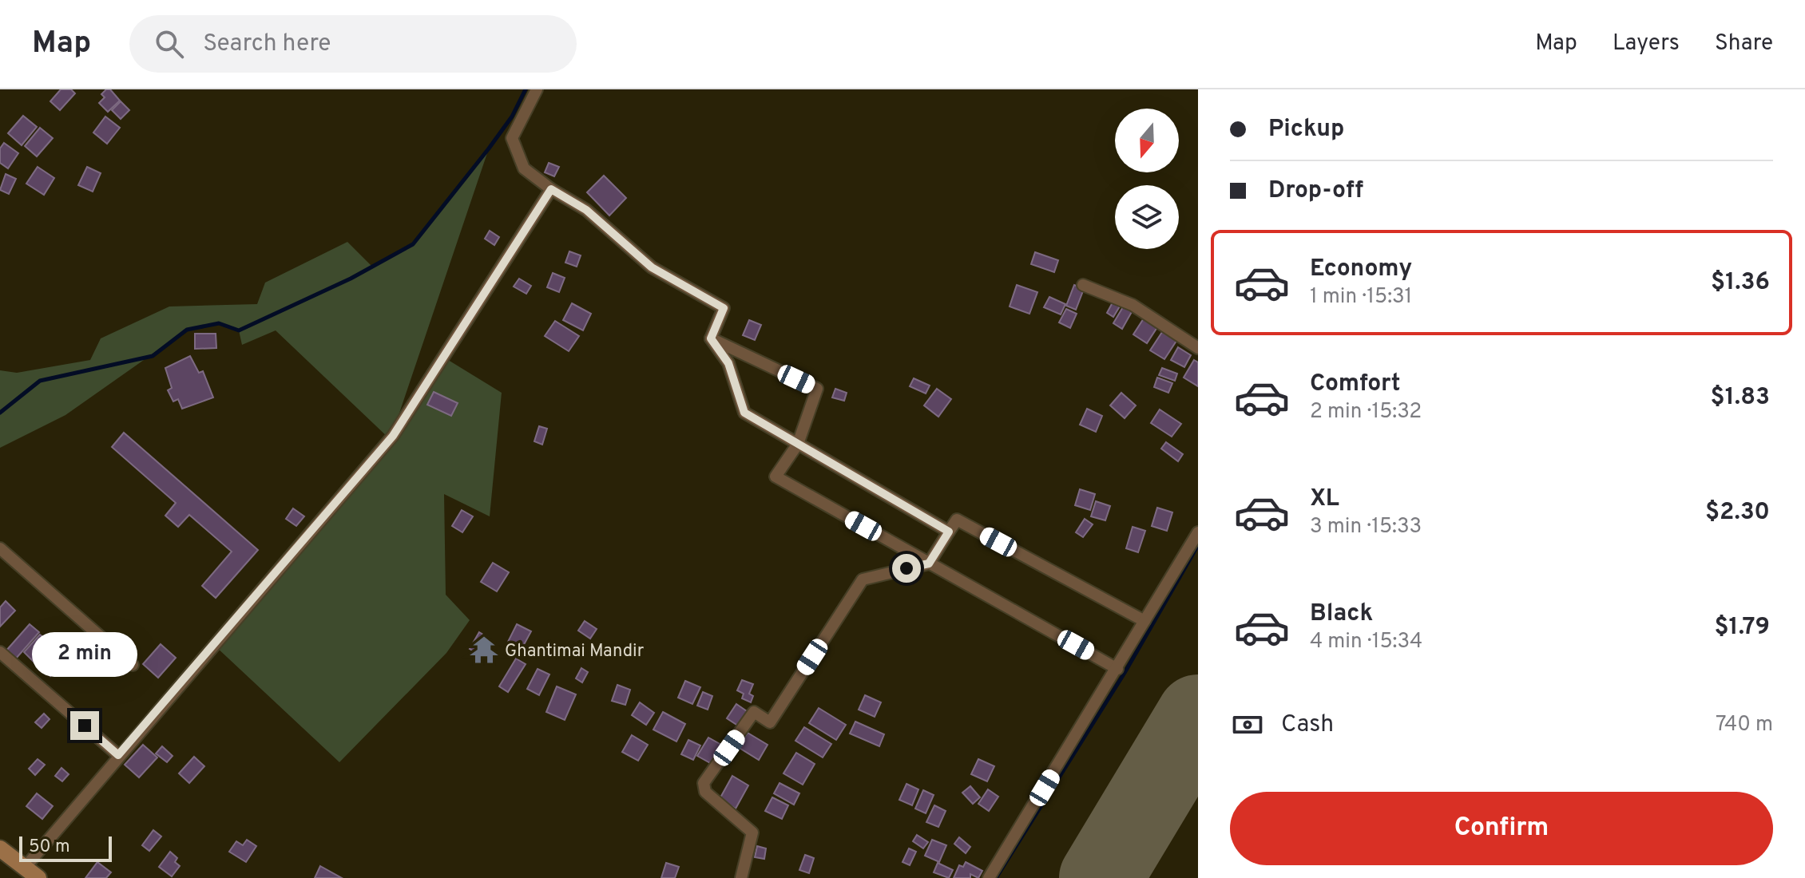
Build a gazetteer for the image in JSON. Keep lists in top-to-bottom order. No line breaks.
{"places":{"temple":["Ghantimai Mandir"]},"scale_bar":"50 m","north":"bottom","page":{"header":"Map","search":"Search here","nav":["Map","Layers","Share"],"banner":["Pickup","Drop-off"],"list":[{"name":"Economy","note":"1 min · 15:31","value":"$1.36"},{"name":"Comfort","note":"2 min · 15:32","value":"$1.83"},{"name":"XL","note":"3 min · 15:33","value":"$2.30"},{"name":"Black","note":"4 min · 15:34","value":"$1.79"}],"bubble":"2 min","pay":["Cash","740 m"],"buttons":"Confirm","scale":"50 m"}}
